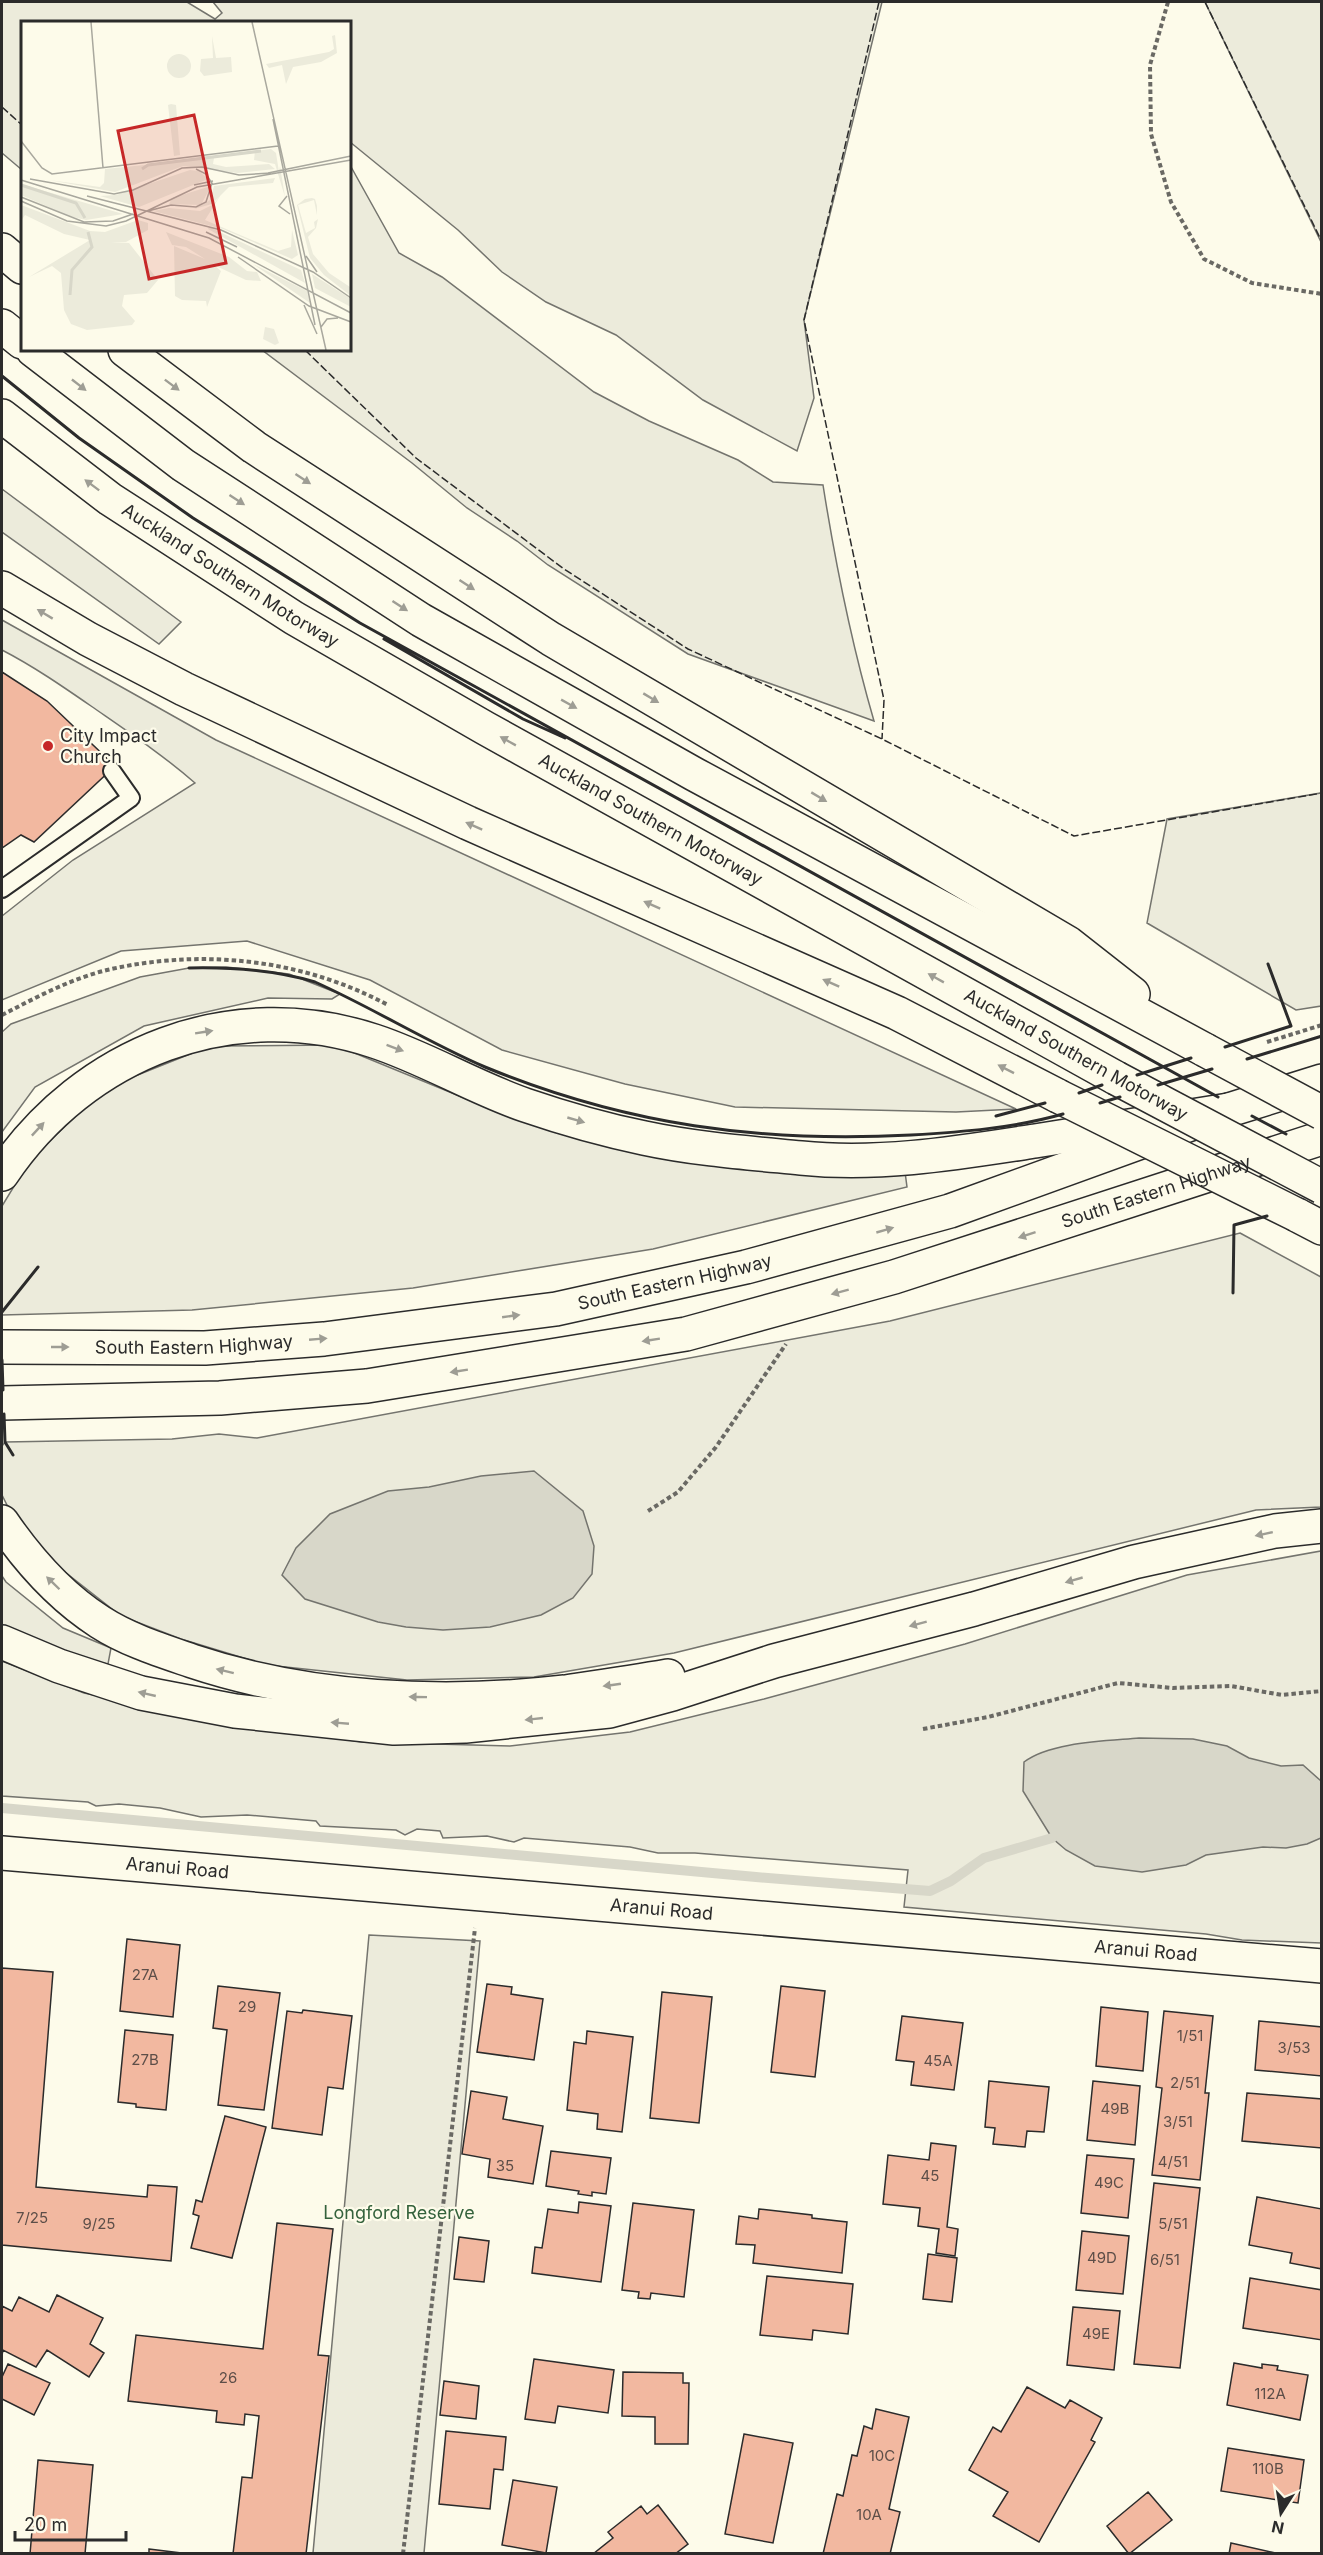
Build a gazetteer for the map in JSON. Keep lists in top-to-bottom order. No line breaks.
{"streets":{"main road":["Auckland Southern Motorway","South Eastern Highway","Aranui Road"]},"parks":["Longford Reserve"],"places":["City Impact Church"],"house_numbers":["27A","29","1/51","3/53","27B","45A","2/51","49B","3/51","4/51","35","45","49C","7/25","9/25","5/51","49D","6/51","49E","26","112A","10C","110B","10A"],"scale_bar":"20 m","north":"bottom"}
